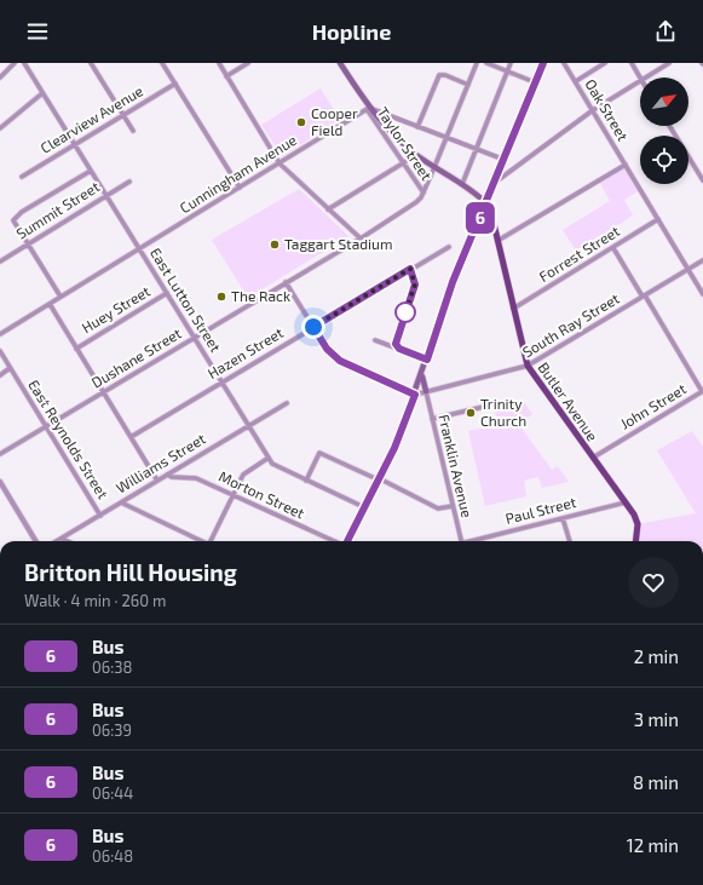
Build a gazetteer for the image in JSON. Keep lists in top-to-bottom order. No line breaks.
{"streets":{"main road":["Taylor Street","Butler Avenue"],"street":["Oak Street","Clearview Avenue","Cunningham Avenue","Summit Street","Forrest Street","East Lutton Street","Huey Street","South Ray Street","Hazen Street","Dushane Street","John Street","East Reynolds Street","Williams Street","Franklin Avenue","Morton Street","Paul Street"]},"crossings":[["Oak Street","Forrest Street"],["Oak Street","South Ray Street"],["Clearview Avenue","East Lutton Street"],["Taylor Street","Cunningham Avenue"],["Taylor Street","Dushane Street"],["Taylor Street","Butler Avenue"],["Cunningham Avenue","East Lutton Street"],["Summit Street","East Lutton Street"],["Forrest Street","Butler Avenue"],["East Lutton Street","Huey Street"],["East Lutton Street","Hazen Street"],["East Lutton Street","Dushane Street"],["East Lutton Street","Williams Street"],["South Ray Street","Butler Avenue"],["South Ray Street","Franklin Avenue"],["Dushane Street","East Reynolds Street"],["Butler Avenue","John Street"],["Butler Avenue","Paul Street"],["East Reynolds Street","Williams Street"],["Williams Street","Morton Street"]],"places":["Cooper Field","Taggart Stadium","The Rack","Trinity Church"],"lines":["bus line 6"],"north":"top right","page":{"header":"Hopline","on_map":"6","heading":["Britton Hill Housing","Walk · 4 min · 260 m"],"list":[{"mark":"6","name":"Bus","note":"06:38","value":"2 min"},{"mark":"6","name":"Bus","note":"06:39","value":"3 min"},{"mark":"6","name":"Bus","note":"06:44","value":"8 min"},{"mark":"6","name":"Bus","note":"06:48","value":"12 min"}]}}
